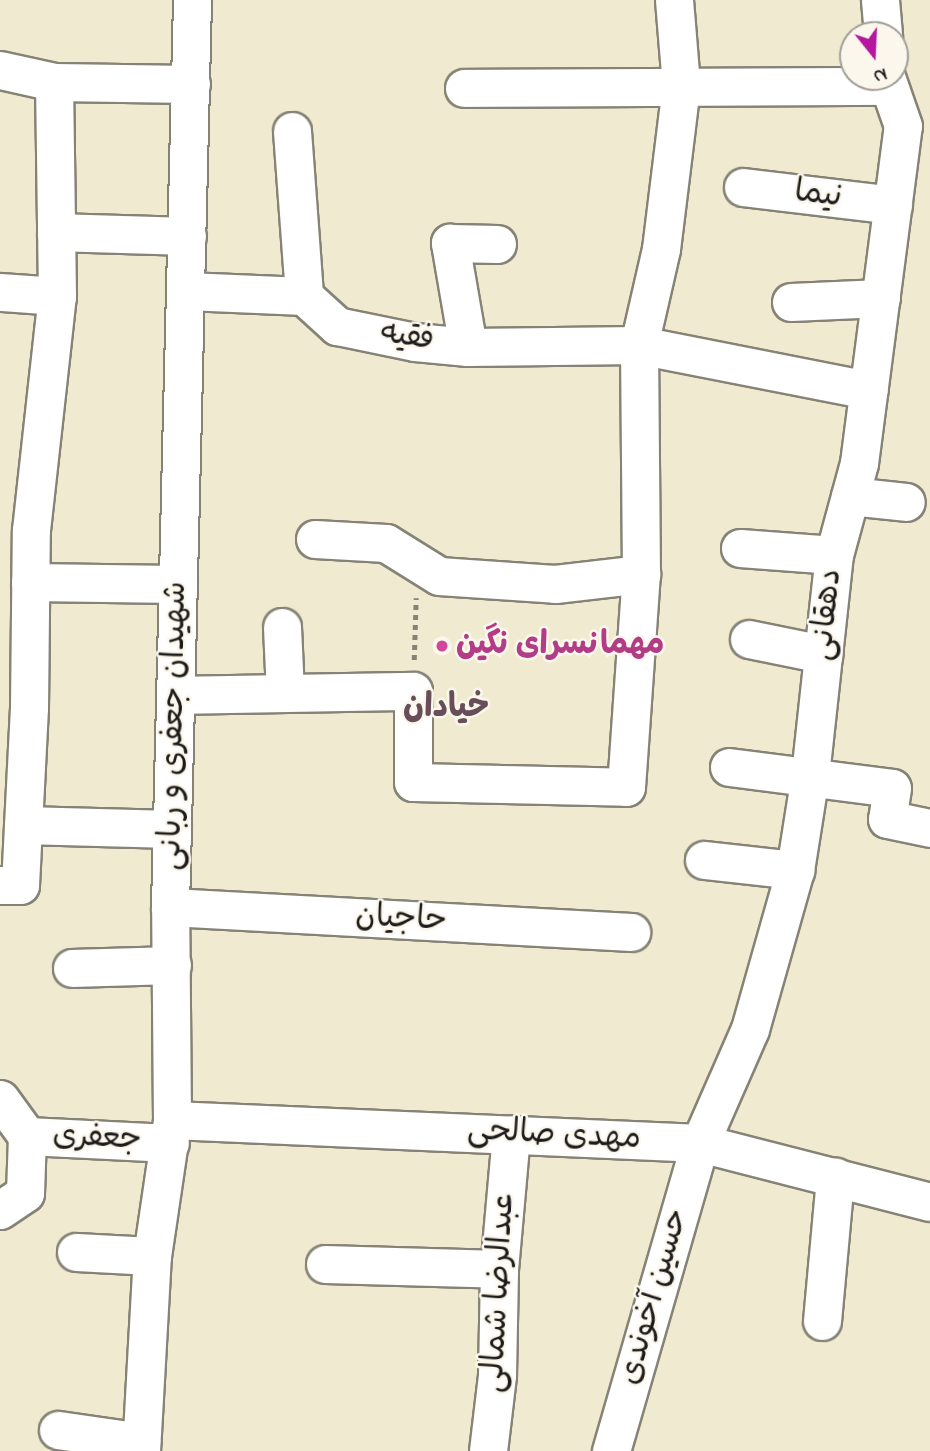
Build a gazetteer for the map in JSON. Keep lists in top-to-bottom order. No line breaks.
{"streets":{"street":["نیما","فقیه","دهقانی","شهیدان جعفری و ربانی","حاجیان","مهدی صالحی","جعفری","عبدالرضا شمالی","حسین آخوندی"]},"crossings":[["نیما","دهقانی"],["فقیه","دهقانی"],["دهقانی","مهدی صالحی"],["دهقانی","حسین آخوندی"],["شهیدان جعفری و ربانی","حاجیان"],["شهیدان جعفری و ربانی","مهدی صالحی"],["شهیدان جعفری و ربانی","جعفری"],["مهدی صالحی","جعفری"],["مهدی صالحی","عبدالرضا شمالی"],["مهدی صالحی","حسین آخوندی"]],"districts":["خیادان"],"places":["مهمانسرای نگین"],"north":"bottom"}
